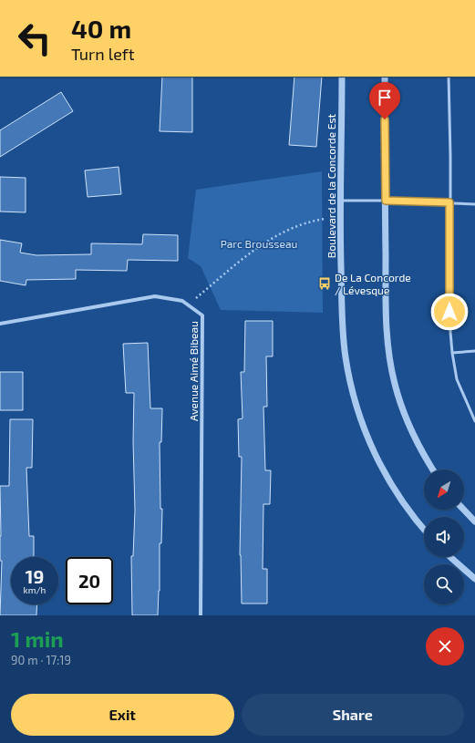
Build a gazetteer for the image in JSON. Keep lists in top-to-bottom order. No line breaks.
{"streets":{"street":["Boulevard de la Concorde Est","Avenue Aimé Bibeau"]},"parks":["Parc Brousseau"],"places":{"bus stop":["De La Concorde / Lévesque"]},"north":"bottom left","page":{"turn":["40 m","Turn left"],"speed":"19 km/h","limit":"20","heading":["1 min","90 m · 17:19"],"buttons":["Exit","Share"]}}
